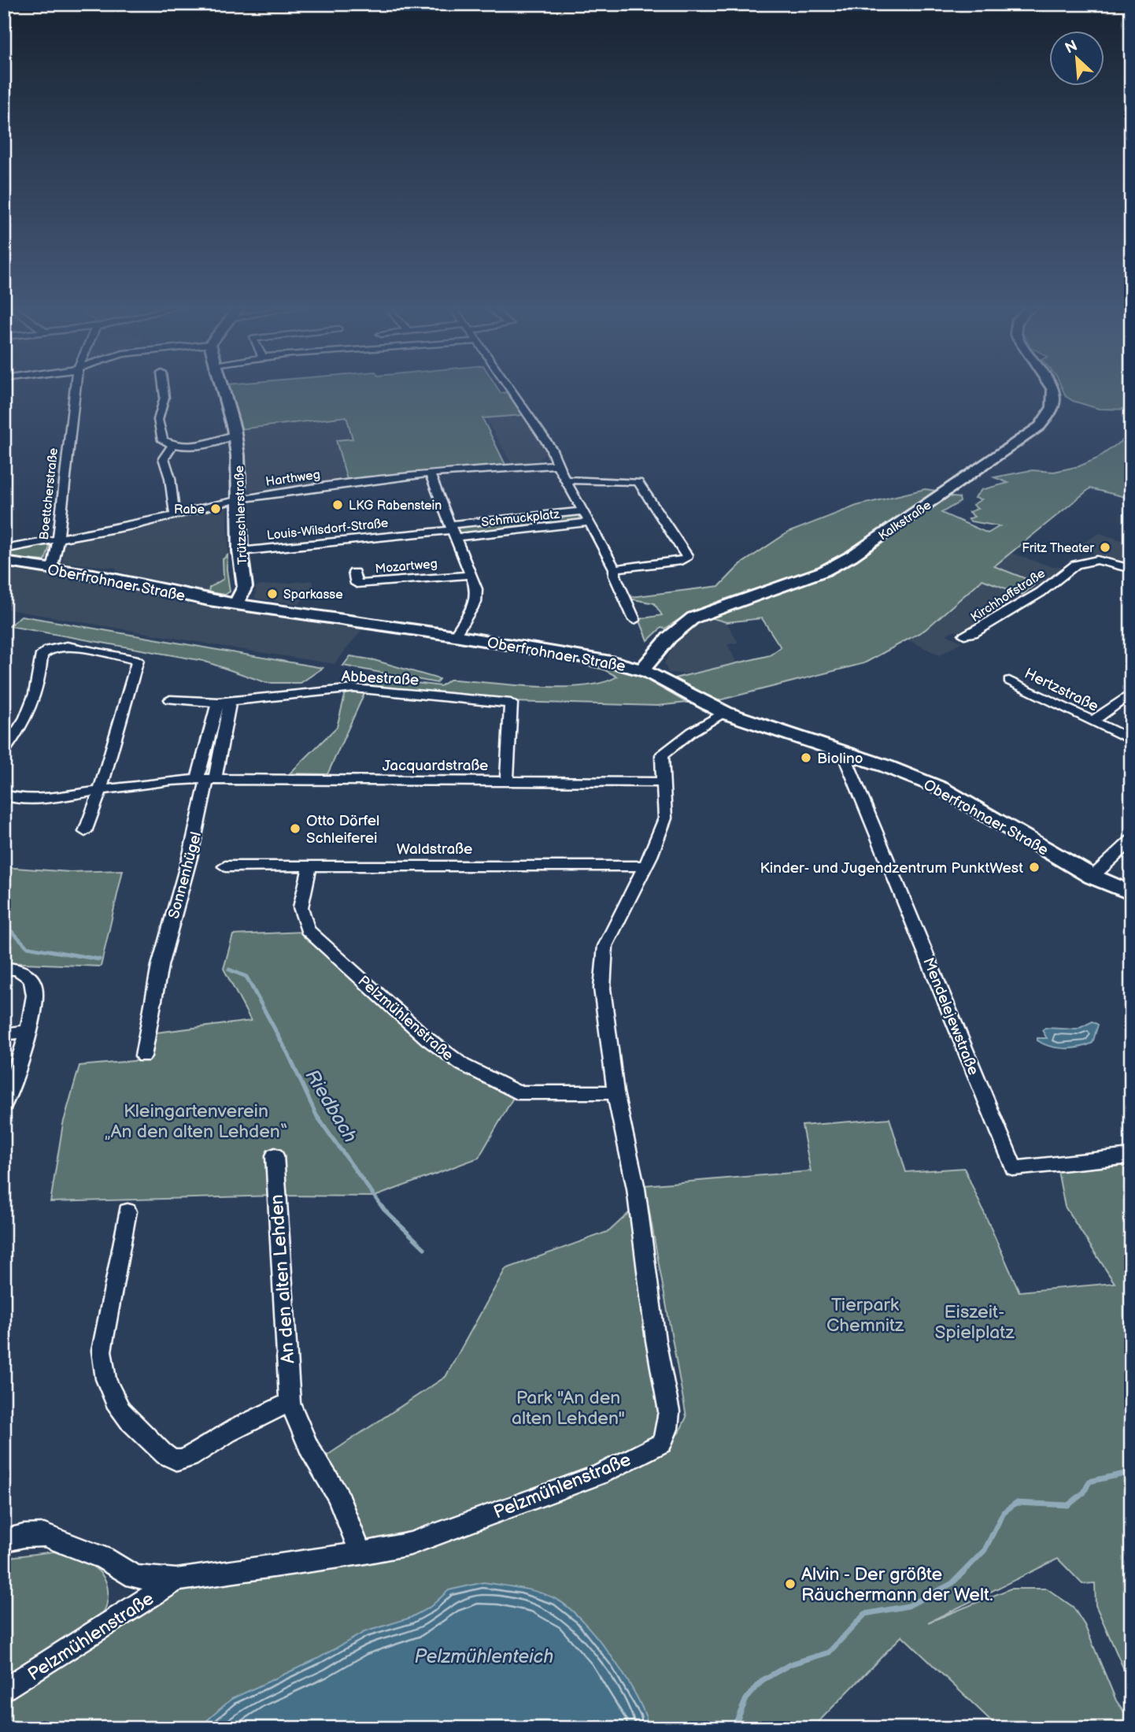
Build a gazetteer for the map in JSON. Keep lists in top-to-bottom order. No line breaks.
{"streets":{"main road":["Trützschlerstraße","Kalkstraße","Oberfrohnaer Straße"],"street":["Harthweg","Boettcherstraße","Schmuckplatz","Louis-Wilsdorf-Straße","Mozartweg","Kirchhoffstraße","Abbestraße","Hertzstraße","Jacquardstraße","Waldstraße","Sonnenhügel","Mendelejewstraße","Pelzmühlenstraße","An den alten Lehden"]},"crossings":[["Harthweg","Boettcherstraße"],["Harthweg","Trützschlerstraße"],["Boettcherstraße","Oberfrohnaer Straße"],["Trützschlerstraße","Louis-Wilsdorf-Straße"],["Trützschlerstraße","Oberfrohnaer Straße"],["Schmuckplatz","Louis-Wilsdorf-Straße"],["Kalkstraße","Oberfrohnaer Straße"],["Oberfrohnaer Straße","Mendelejewstraße"],["Oberfrohnaer Straße","Pelzmühlenstraße"],["Abbestraße","Jacquardstraße"],["Abbestraße","Sonnenhügel"],["Jacquardstraße","Sonnenhügel"],["Jacquardstraße","Pelzmühlenstraße"],["Waldstraße","Pelzmühlenstraße"],["Pelzmühlenstraße","An den alten Lehden"]],"water":["Riedbach","Pelzmühlenteich"],"parks":["Kleingartenverein „An den alten Lehden“","Tierpark Chemnitz","Eiszeit- Spielplatz","Park \"An den alten Lehden\""],"places":["LKG Rabenstein","Rabe","Fritz Theater","Sparkasse","Biolino","Otto Dörfel Schleiferei","Kinder- und Jugendzentrum PunktWest","Alvin - Der größte Räuchermann der Welt."],"north":"top left"}
